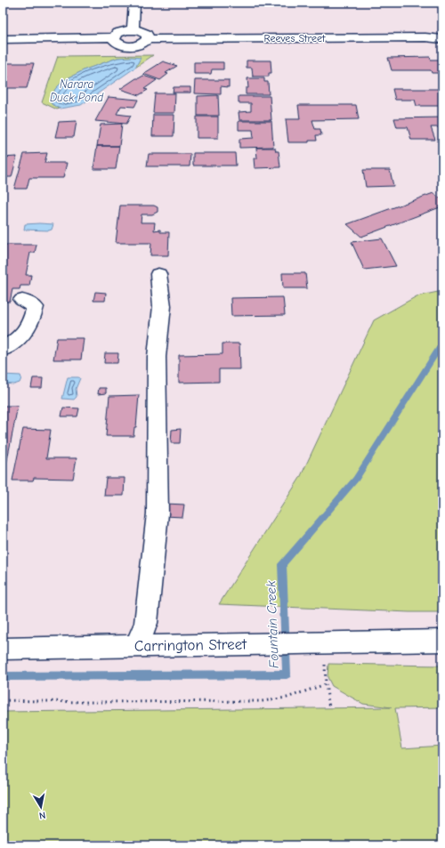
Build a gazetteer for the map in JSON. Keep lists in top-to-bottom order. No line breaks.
{"streets":{"street":["Reeves Street","Carrington Street"]},"water":["Narara Duck Pond","Fountain Creek"],"north":"bottom"}
